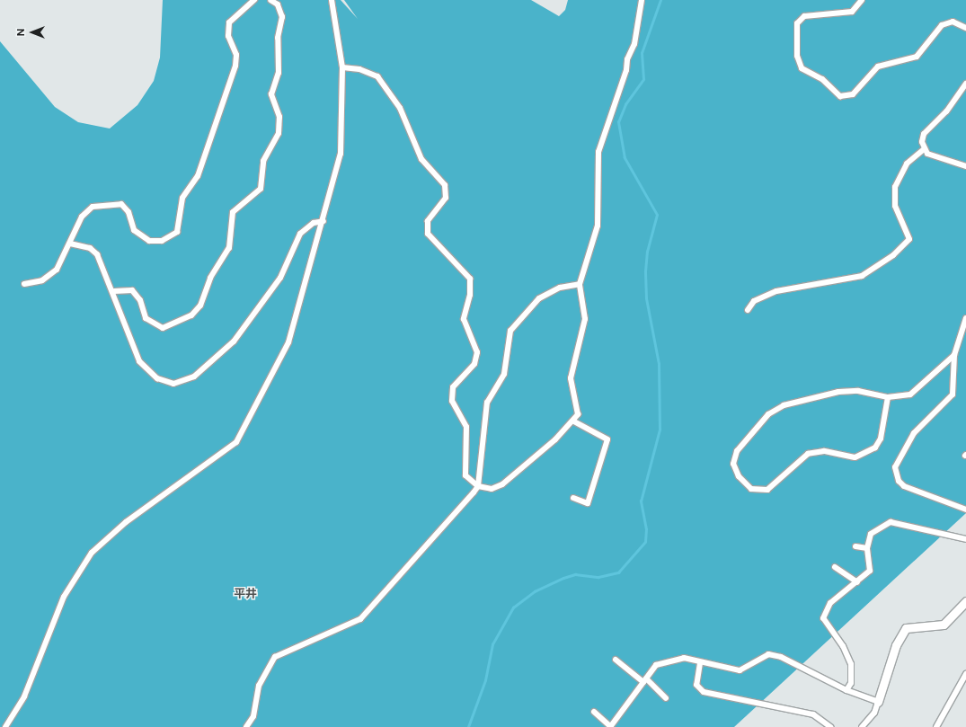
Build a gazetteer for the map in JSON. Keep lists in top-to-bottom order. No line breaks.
{"districts":["平井"],"north":"left"}
